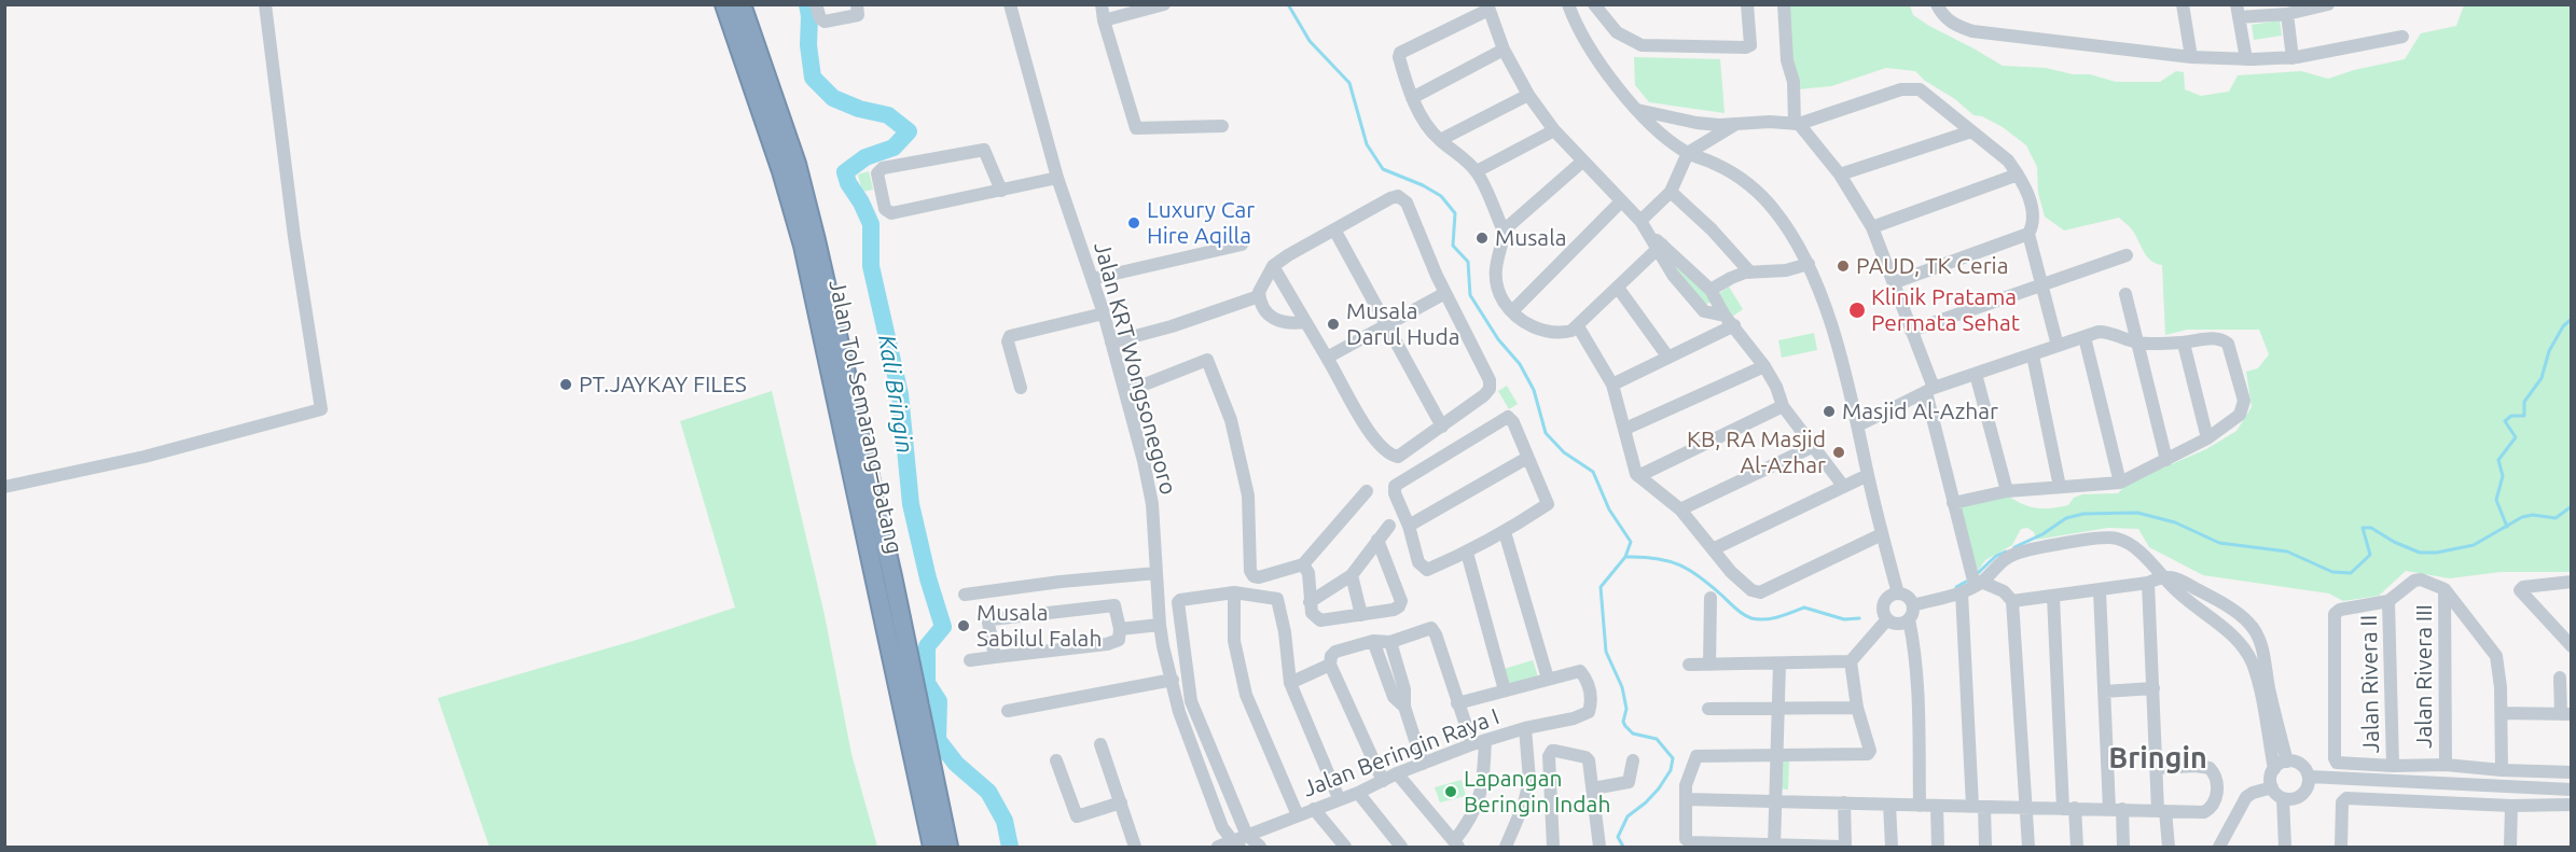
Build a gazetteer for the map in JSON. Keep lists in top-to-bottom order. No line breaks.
{"streets":{"highway":["Jalan Tol Semarang–Batang"],"street":["Jalan KRT Wongsonegoro","Jalan Rivera III","Jalan Rivera II","Jalan Beringin Raya I"]},"crossings":[["Jalan KRT Wongsonegoro","Jalan Beringin Raya I"]],"districts":["Bringin"],"water":["Kali Bringin"],"places":["Luxury Car Hire Aqilla","Musala","PAUD, TK Ceria","Klinik Pratama Permata Sehat","Musala Darul Huda","PT.JAYKAY FILES","Masjid Al-Azhar","KB, RA Masjid Al-Azhar","Musala Sabilul Falah","Lapangan Beringin Indah"]}
